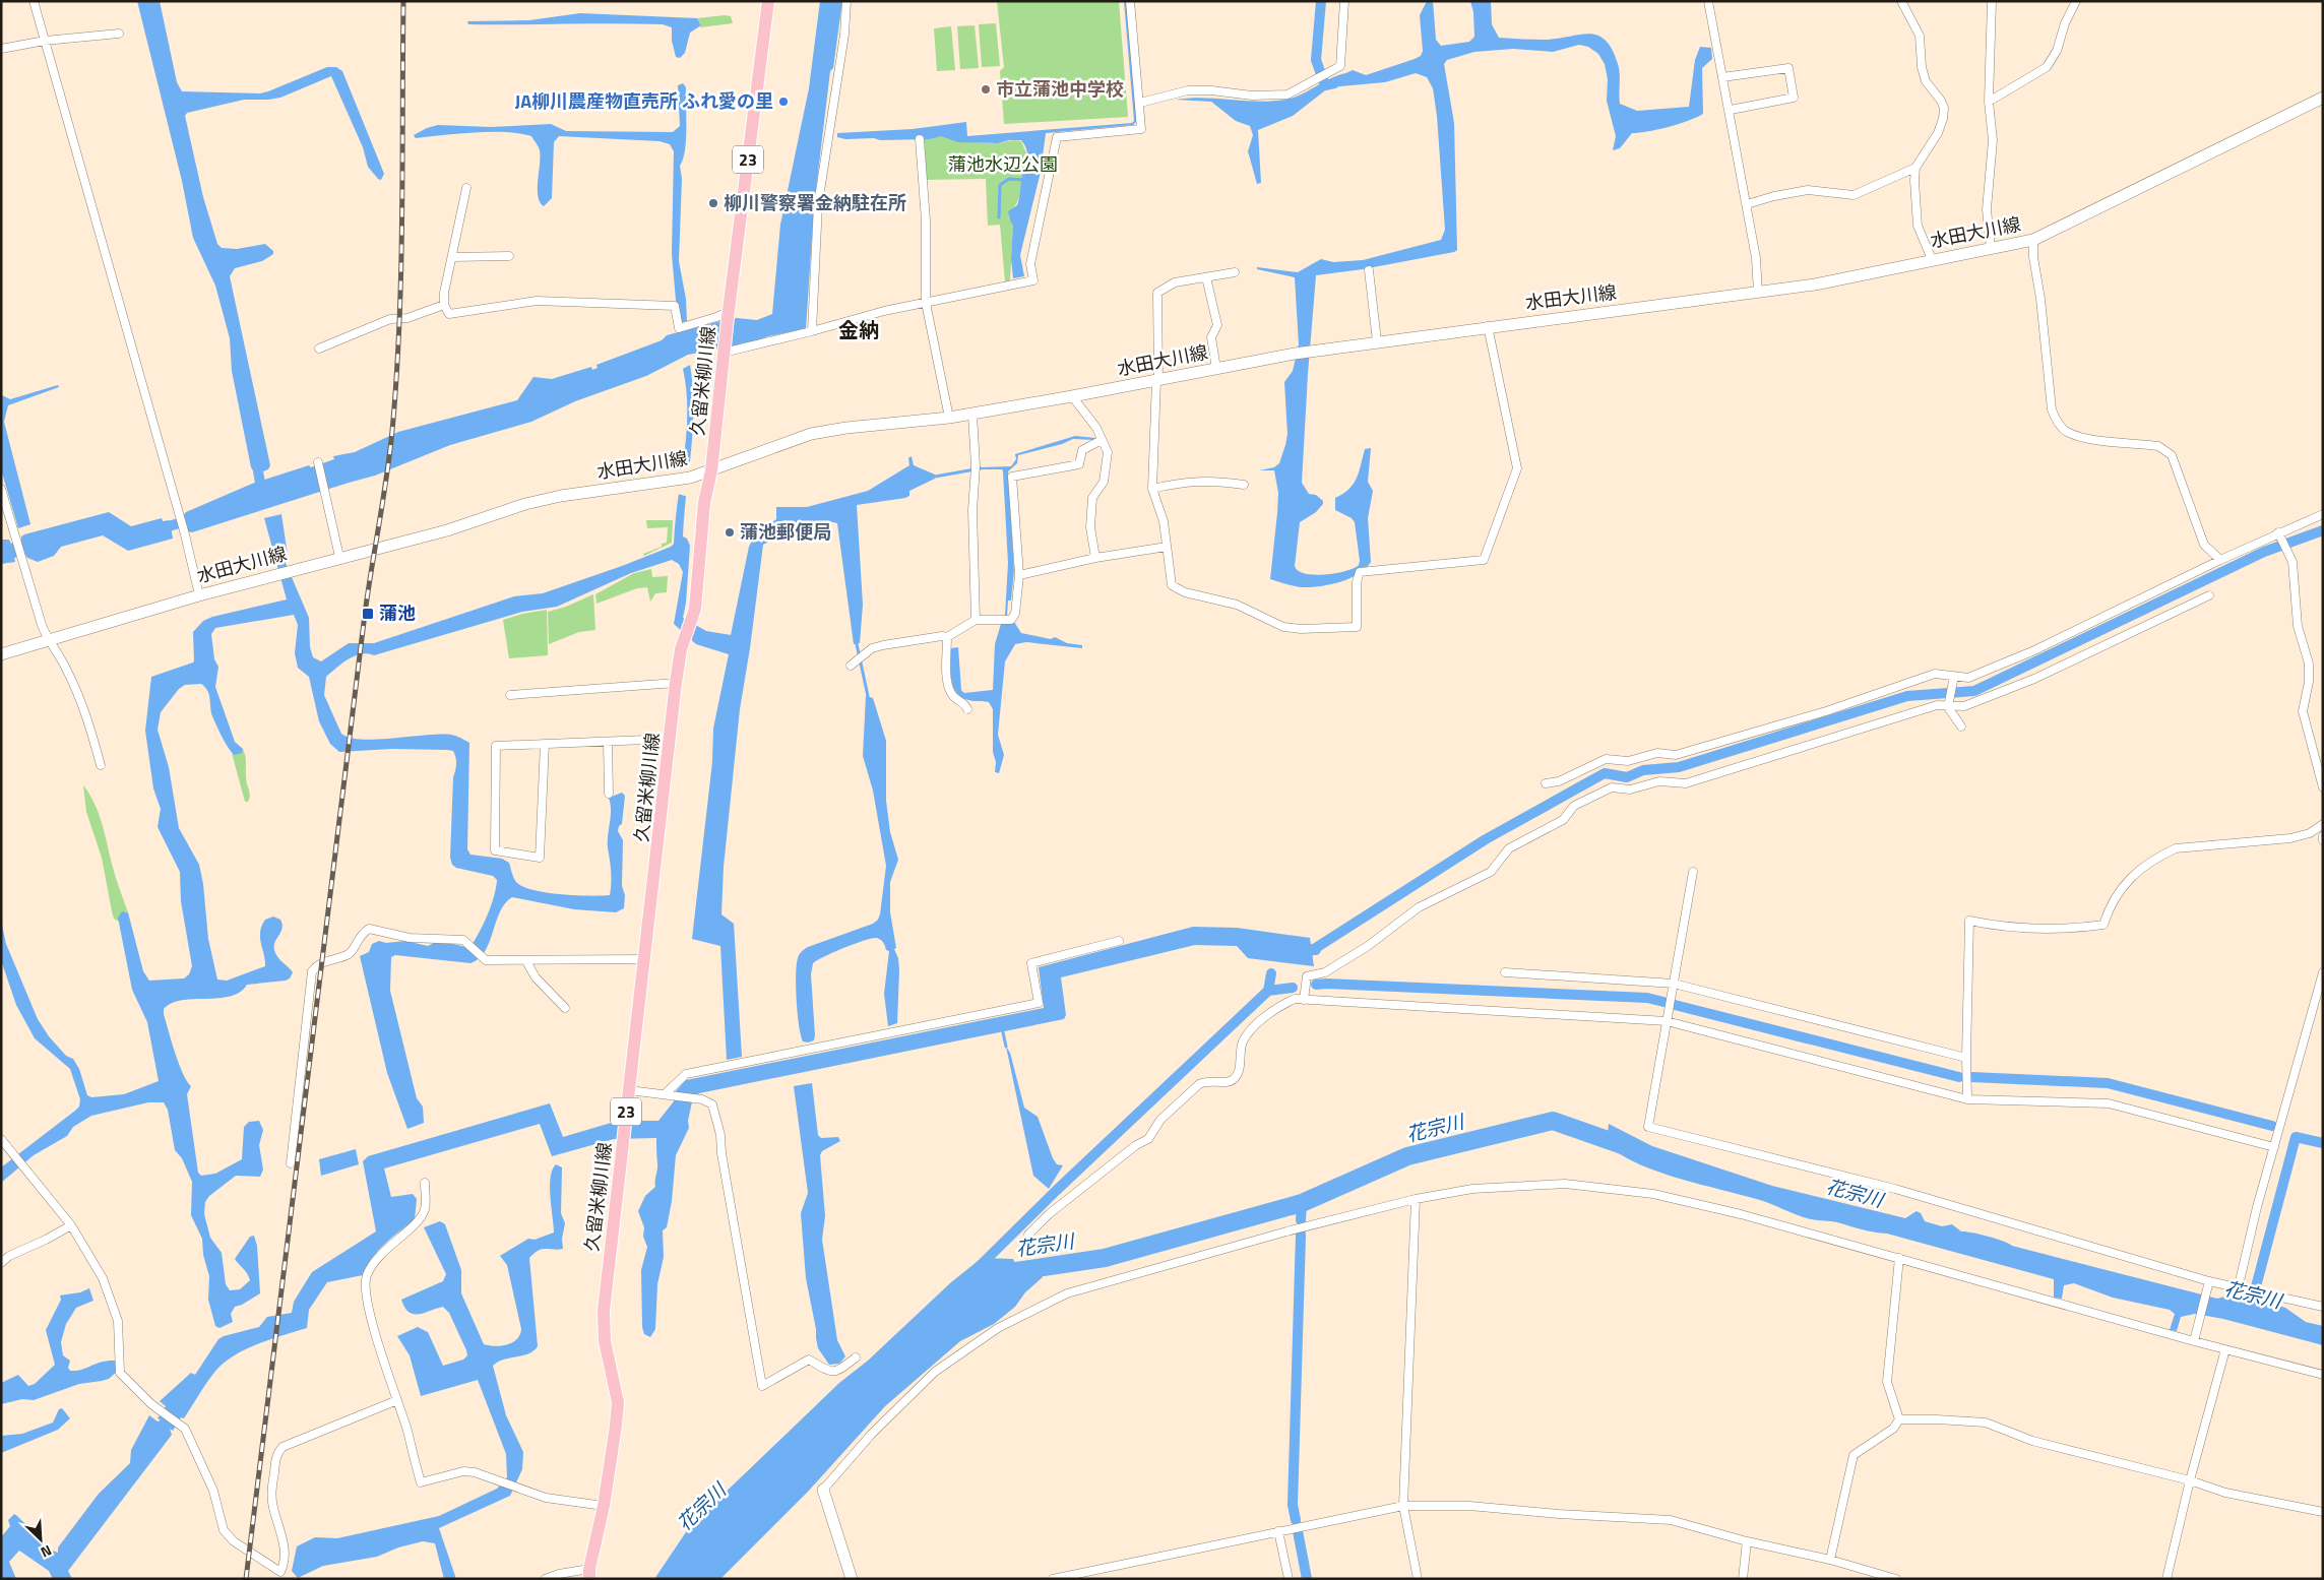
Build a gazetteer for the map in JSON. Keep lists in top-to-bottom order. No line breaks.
{"streets":{"main road":["23","水田大川線","久留米柳川線"]},"crossings":[["水田大川線","久留米柳川線"]],"districts":["金納"],"water":["花宗川"],"parks":["蒲池水辺公園"],"places":{"other":["市立蒲池中学校","JA柳川農産物直売所 ふれ愛の里","柳川警察署金納駐在所","蒲池郵便局"],"transit":["蒲池"]},"north":"bottom right"}
